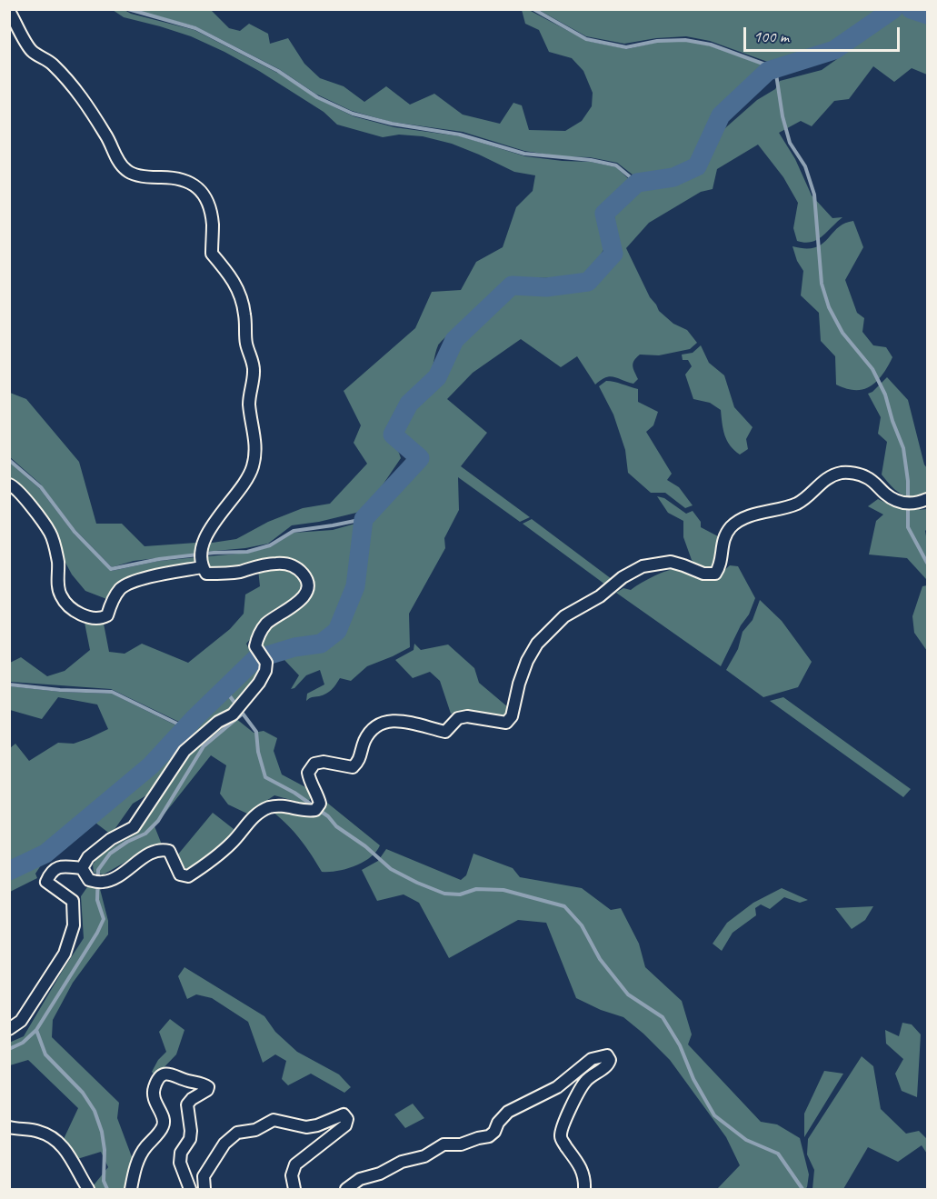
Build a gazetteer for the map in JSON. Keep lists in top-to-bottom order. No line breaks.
{"scale_bar":"100 m"}
